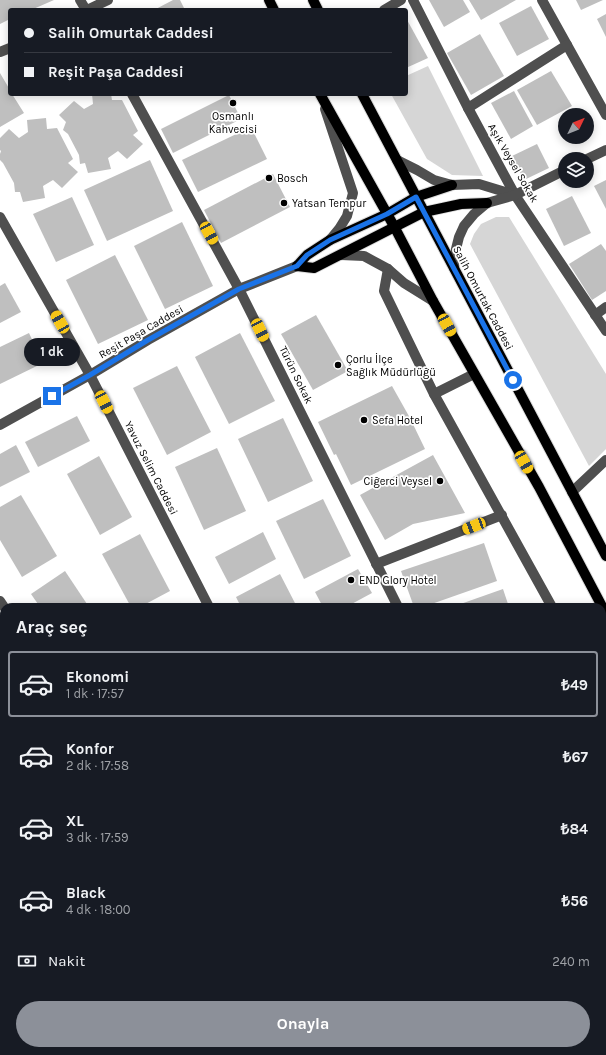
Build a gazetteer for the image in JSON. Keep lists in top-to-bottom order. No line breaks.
{"streets":{"main road":["Salih Omurtak Caddesi"],"street":["Aşık Veysel Sokak","Reşit Paşa Caddesi","Türün Sokak","Yavuz Selim Caddesi"]},"crossings":[["Reşit Paşa Caddesi","Türün Sokak"],["Reşit Paşa Caddesi","Yavuz Selim Caddesi"]],"places":["Osmanlı Kahvecisi","Bosch","Yatsan Tempur","Çorlu İlçe Sağlık Müdürlüğü","Sefa Hotel","Ciğerci Veysel","END Glory Hotel"],"north":"top right","page":{"banner":["Salih Omurtak Caddesi","Reşit Paşa Caddesi"],"bubble":"1 dk","heading":"Araç seç","list":[{"name":"Ekonomi","note":"1 dk · 17:57","value":"₺49"},{"name":"Konfor","note":"2 dk · 17:58","value":"₺67"},{"name":"XL","note":"3 dk · 17:59","value":"₺84"},{"name":"Black","note":"4 dk · 18:00","value":"₺56"}],"pay":["Nakit","240 m"],"buttons":"Onayla"}}
